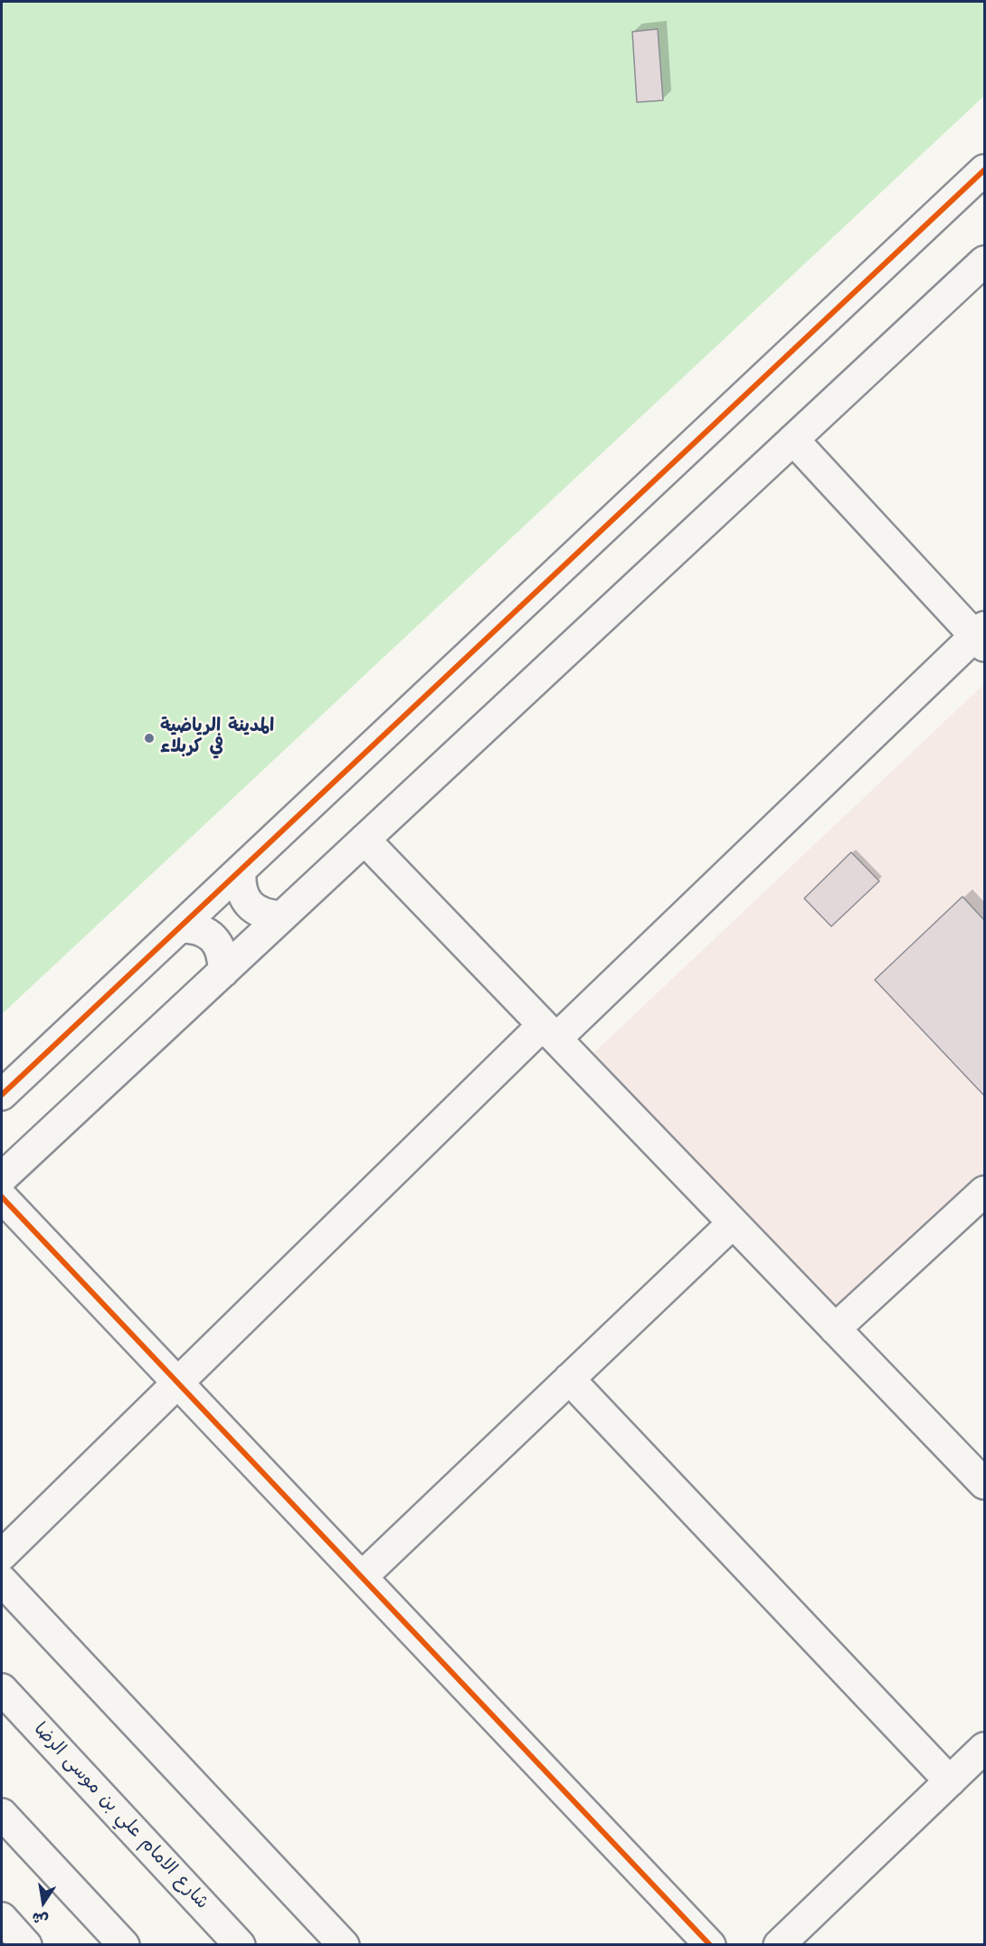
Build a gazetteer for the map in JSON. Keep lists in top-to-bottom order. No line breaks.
{"streets":{"street":["شارع الامام علي بن موسى الرضا"]},"places":["المدينة الرياضية في كربلاء"],"north":"bottom"}
